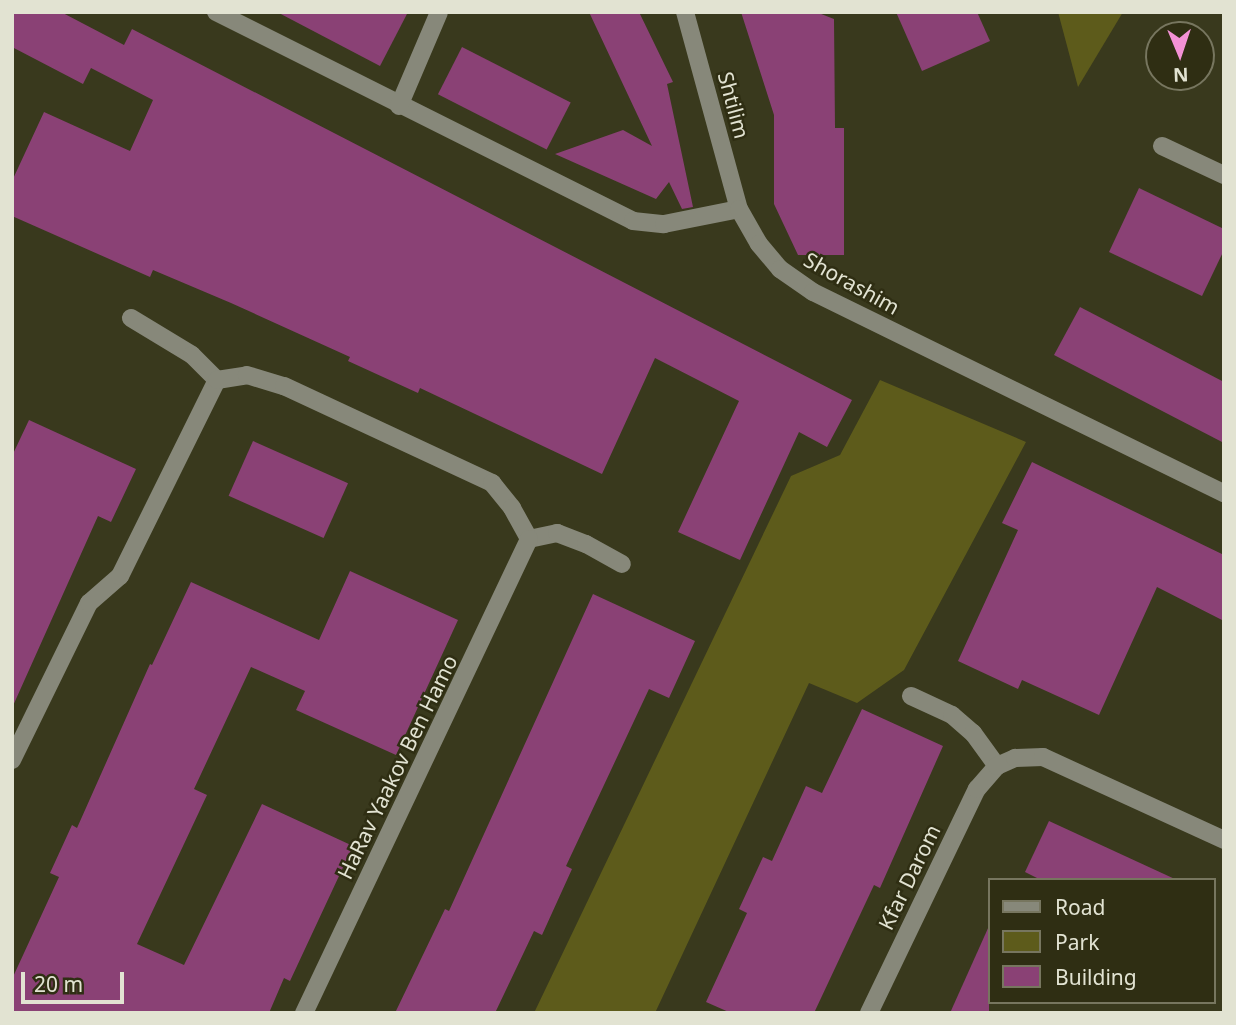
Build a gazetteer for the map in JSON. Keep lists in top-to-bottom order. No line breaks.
{"streets":{"street":["Shtilim","Shorashim","HaRav Yaakov Ben Hamo","Kfar Darom"]},"crossings":[["Shtilim","Shorashim"]],"legend":["Road","Park","Building"],"scale_bar":"20 m","north":"bottom"}
